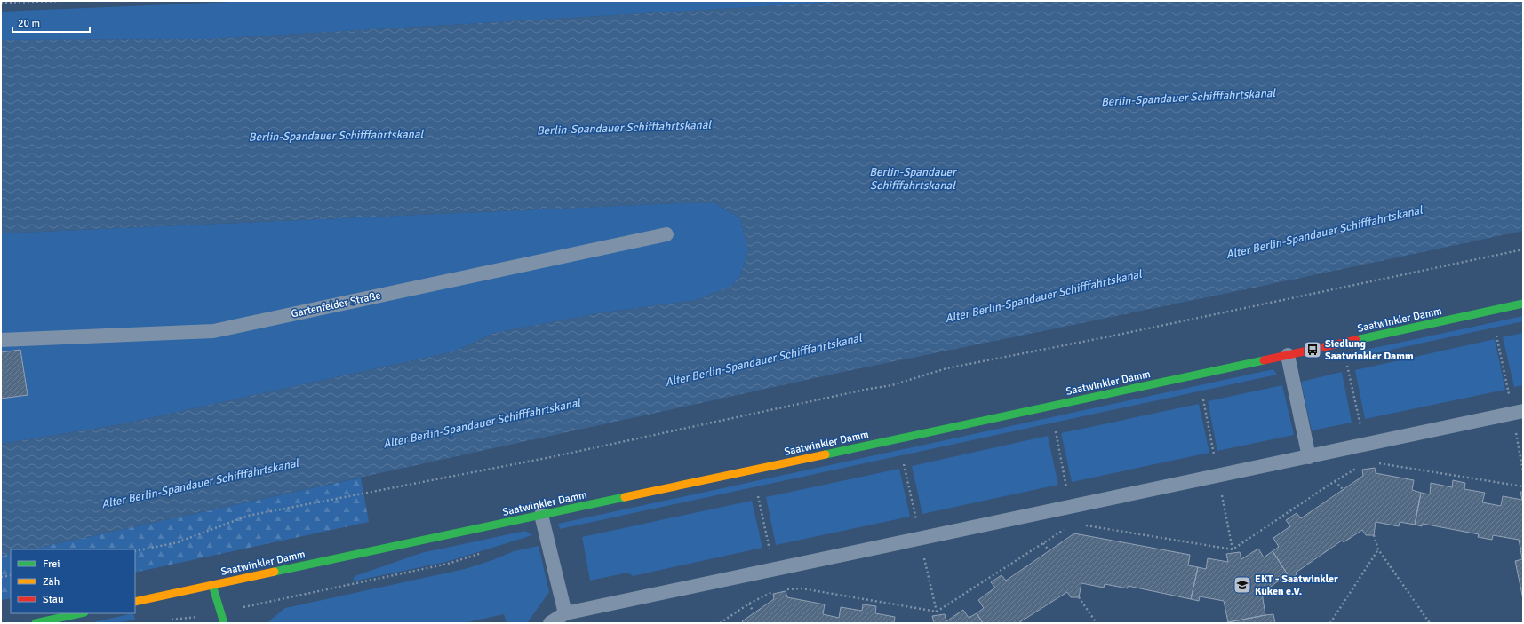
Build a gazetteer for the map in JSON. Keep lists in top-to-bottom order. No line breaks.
{"streets":{"main road":["Saatwinkler Damm"],"lane":["Gartenfelder Straße"]},"water":["Berlin-Spandauer Schifffahrtskanal","Alter Berlin-Spandauer Schifffahrtskanal"],"places":{"bus stop":["Siedlung Saatwinkler Damm"],"school or university":["EKT - Saatwinkler Küken e.V."]},"legend":["Frei","Zäh","Stau"],"scale_bar":"20 m"}
